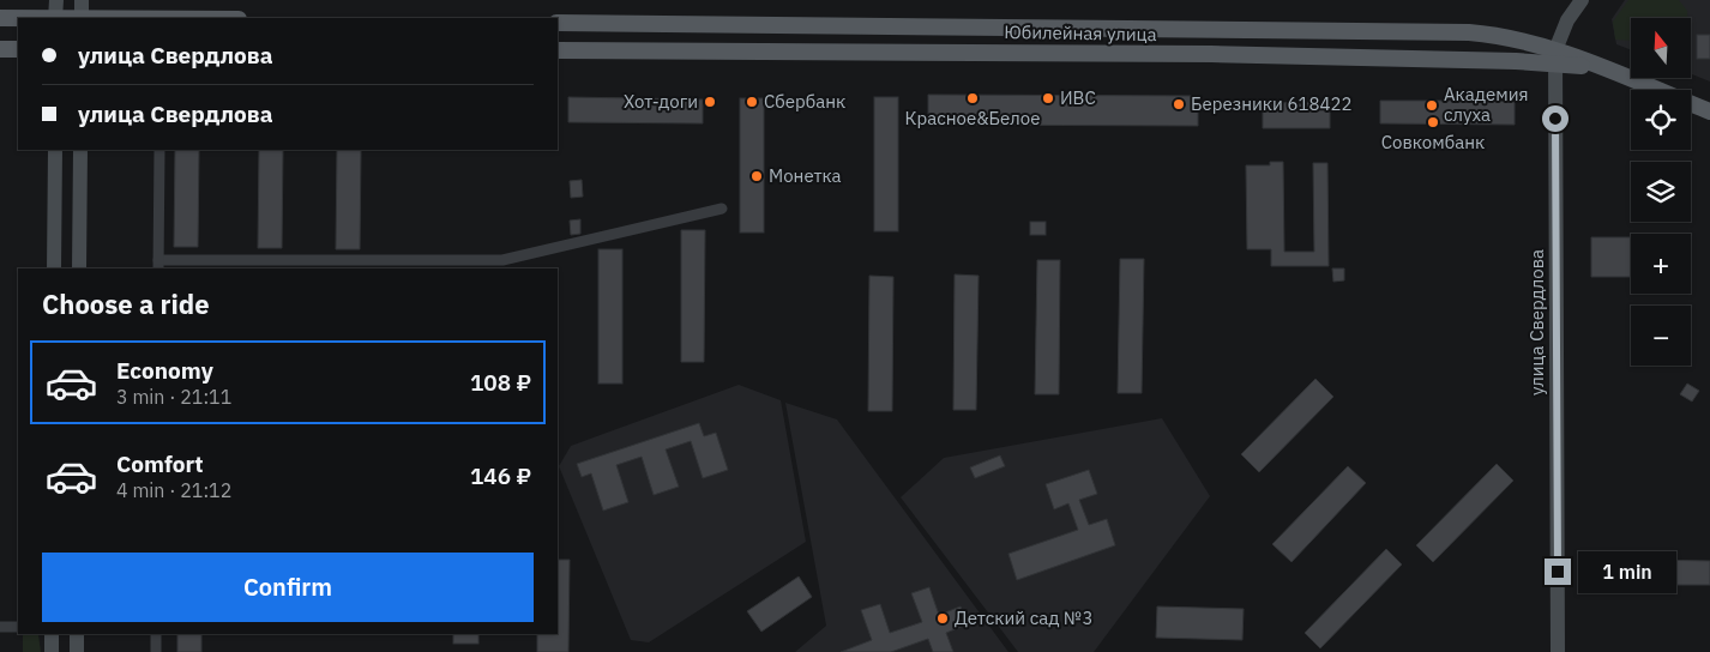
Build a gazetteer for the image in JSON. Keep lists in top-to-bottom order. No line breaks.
{"streets":{"main road":["Юбилейная улица","улица Свердлова"]},"crossings":[["Юбилейная улица","улица Свердлова"]],"places":["Красное&Белое","ИВС","Хот-доги","Сбербанк","Березники 618422","Академия слуха","Совкомбанк","Монетка","Детский сад №3"],"north":"top","page":{"map_buttons":["+","−"],"banner":["улица Свердлова","улица Свердлова"],"heading":"Choose a ride","list":[{"name":"Economy","note":"3 min · 21:11","value":"108 ₽"},{"name":"Comfort","note":"4 min · 21:12","value":"146 ₽"}],"buttons":"Confirm","bubble":"1 min"}}
